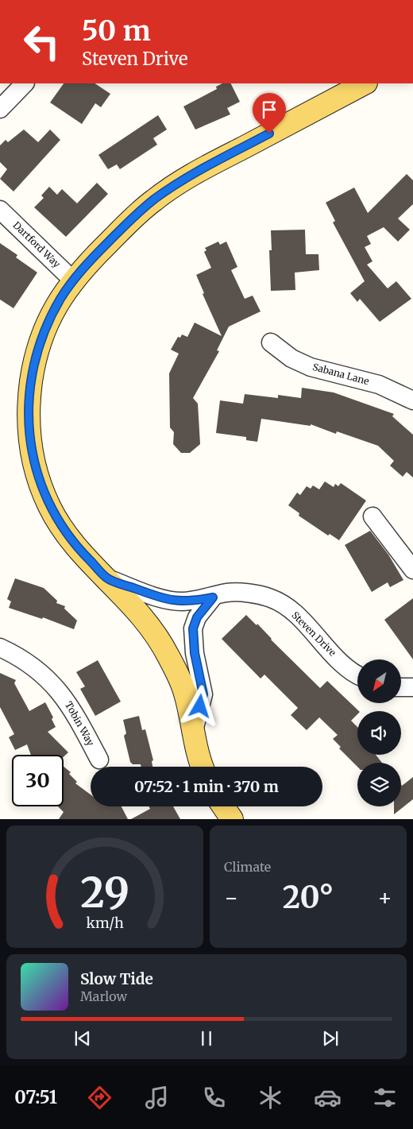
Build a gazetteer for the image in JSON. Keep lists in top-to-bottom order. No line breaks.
{"streets":{"street":["Dartford Way","Sabana Lane","Steven Drive","Tobin Way"]},"north":"bottom left","page":{"turn":["50 m","Steven Drive"],"limit":"30","trip":"07:52 · 1 min · 370 m","tile":"Climate","heat":["−","20°","+"],"song":["Slow Tide","Marlow"],"tabs":"07:51","gauge":["29","km/h"]}}
